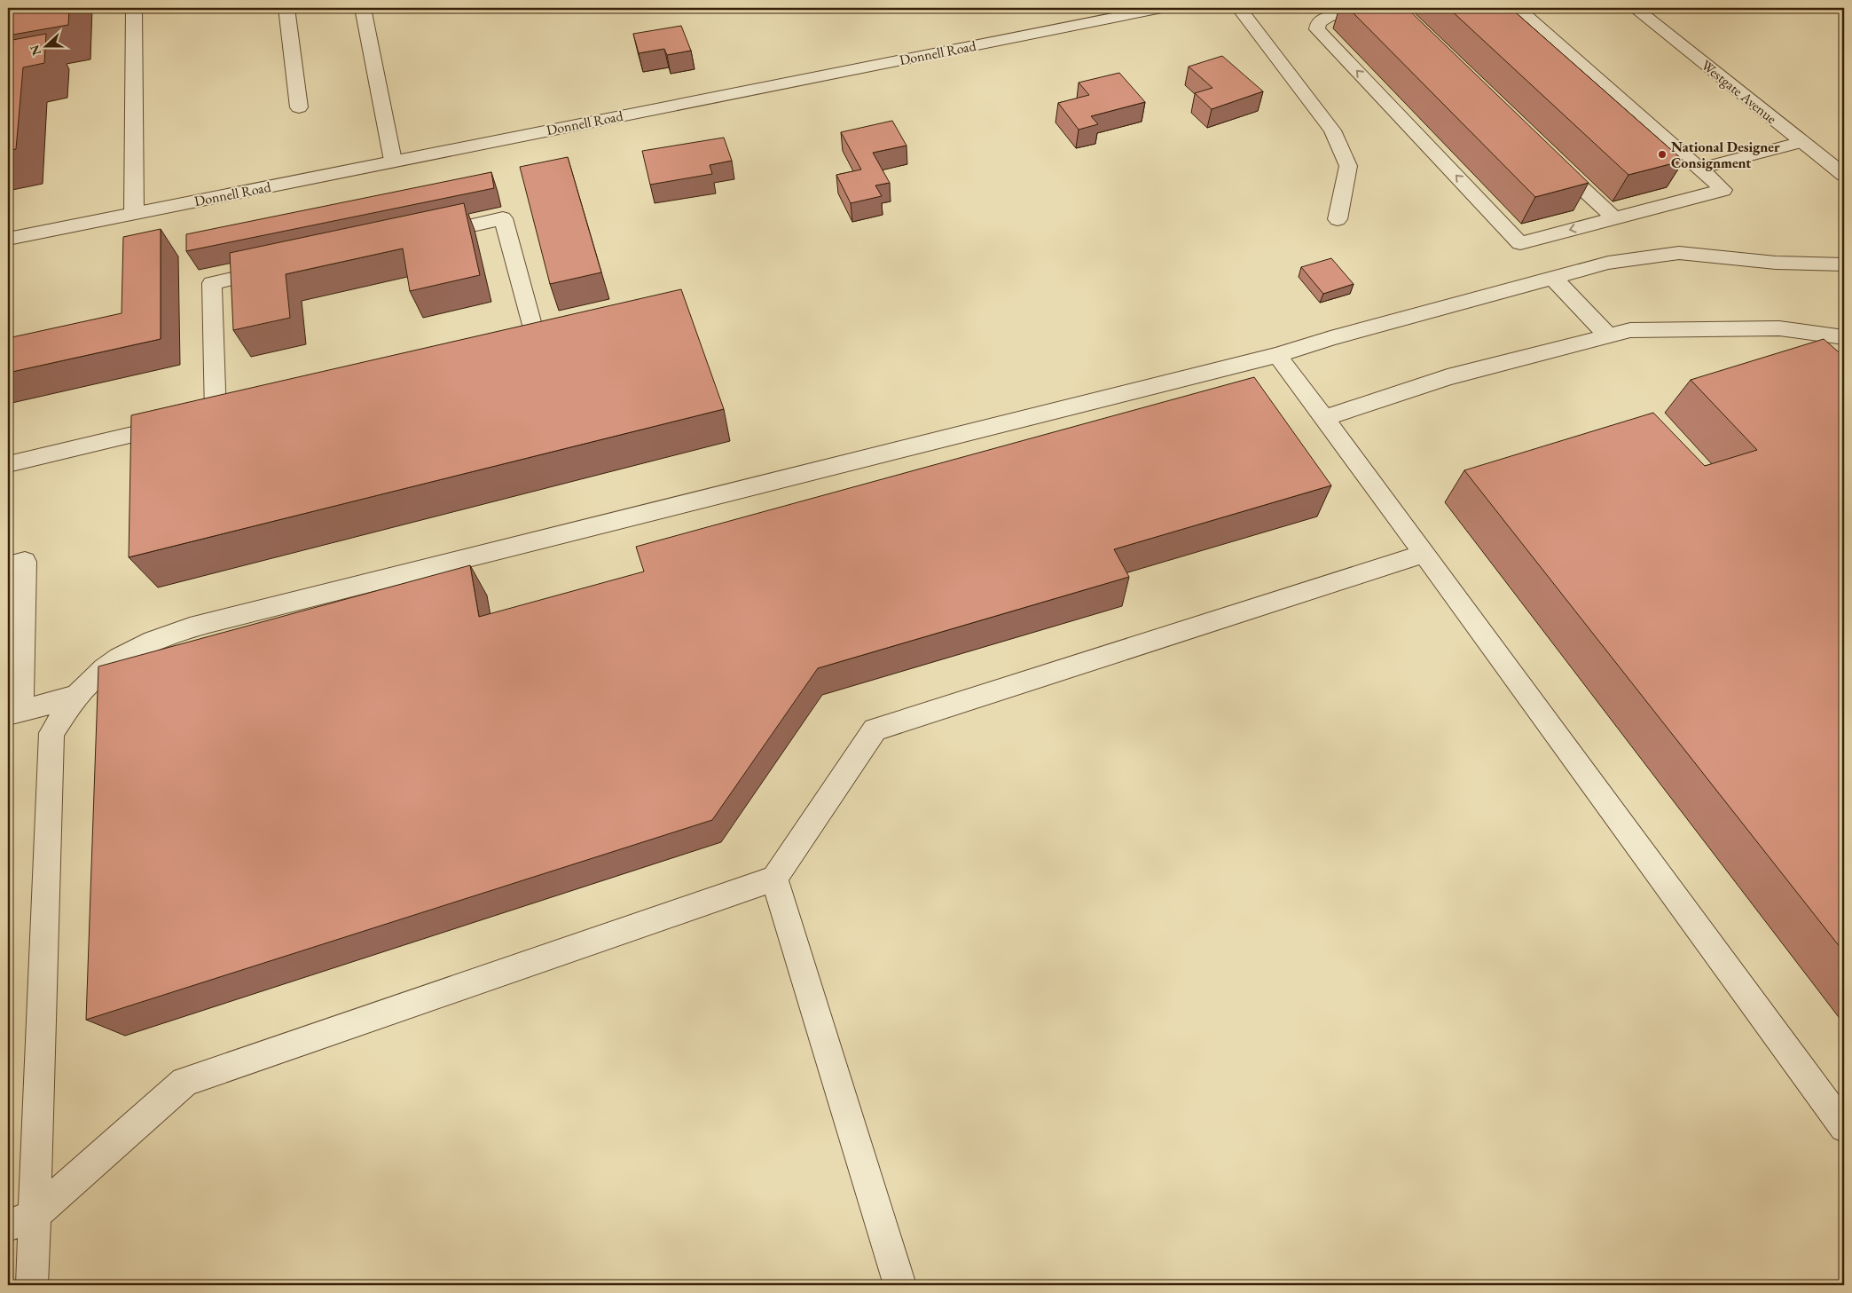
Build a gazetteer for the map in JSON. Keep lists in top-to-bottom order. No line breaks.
{"streets":{"street":["Donnell Road","Westgate Avenue"]},"places":["National Designer Consignment"],"north":"left"}
